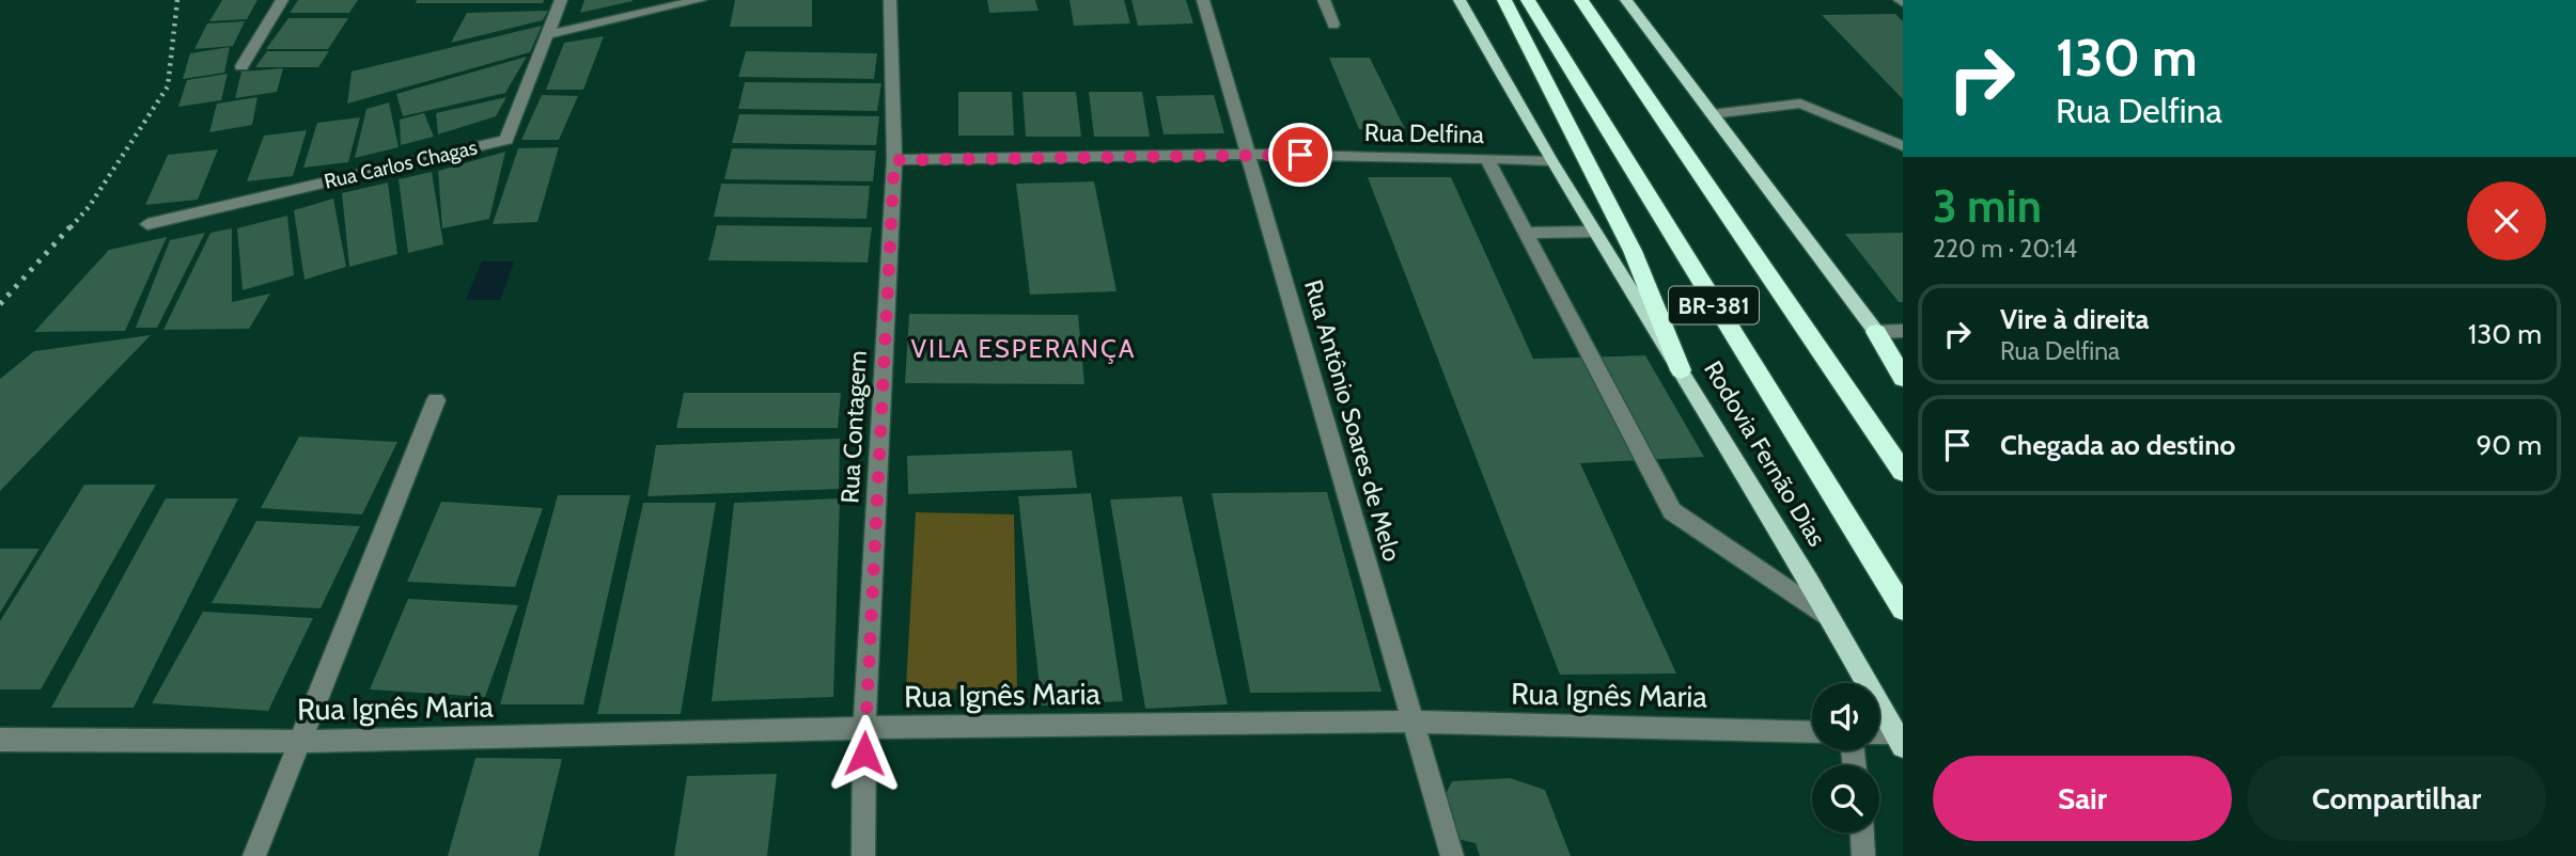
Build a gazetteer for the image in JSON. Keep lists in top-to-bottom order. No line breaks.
{"streets":{"highway":["BR-381","Rodovia Fernão Dias"],"street":["Rua Delfina","Rua Carlos Chagas","Rua Antônio Soares de Melo","Rua Contagem","Rua Ignês Maria"]},"crossings":[["Rua Delfina","Rua Antônio Soares de Melo"],["Rua Delfina","Rua Contagem"],["Rua Delfina","Rodovia Fernão Dias"],["Rua Antônio Soares de Melo","Rua Ignês Maria"],["Rua Contagem","Rua Ignês Maria"]],"districts":["VILA ESPERANÇA"],"page":{"turn":["130 m","Rua Delfina"],"heading":["3 min","220 m · 20:14"],"list":[{"name":"Vire à direita","note":"Rua Delfina","value":"130 m"},{"name":"Chegada ao destino","value":"90 m"}],"buttons":["Sair","Compartilhar"]}}
